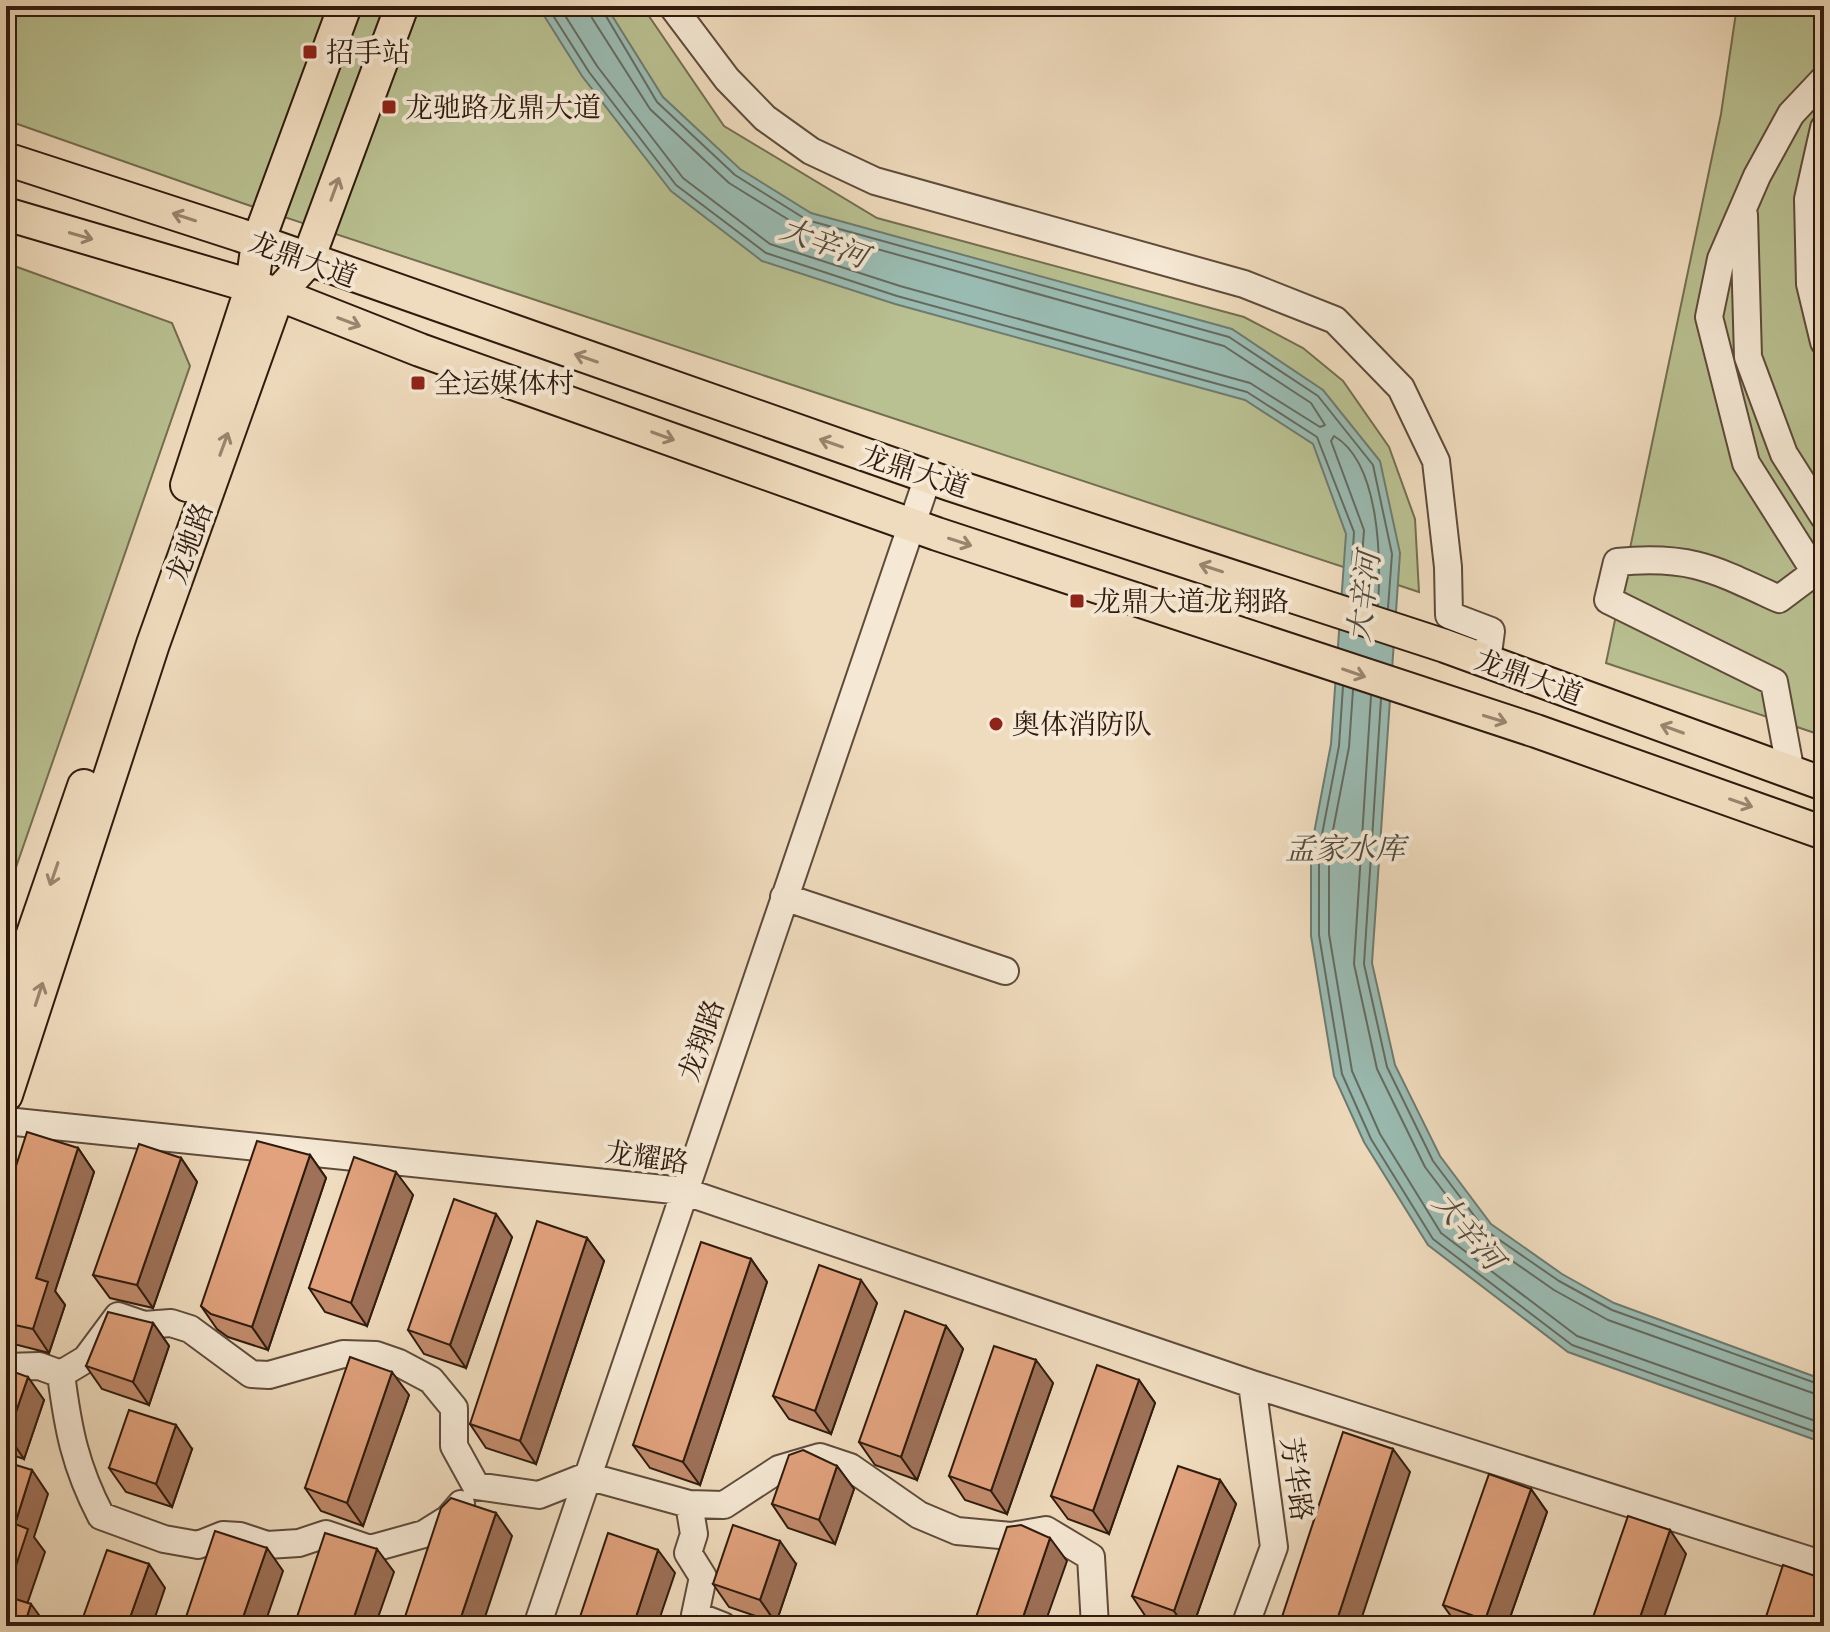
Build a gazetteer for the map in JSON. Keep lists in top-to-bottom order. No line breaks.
{"streets":{"main road":["龙鼎大道","龙驰路"],"street":["龙翔路","龙耀路","芳华路"]},"crossings":[["龙鼎大道","龙驰路"],["龙鼎大道","龙翔路"],["龙翔路","龙耀路"],["龙耀路","芳华路"]],"water":["大辛河","孟家水库"],"places":{"transit":["招手站","龙驰路龙鼎大道","全运媒体村","龙鼎大道龙翔路"],"other":["奥体消防队"]}}
